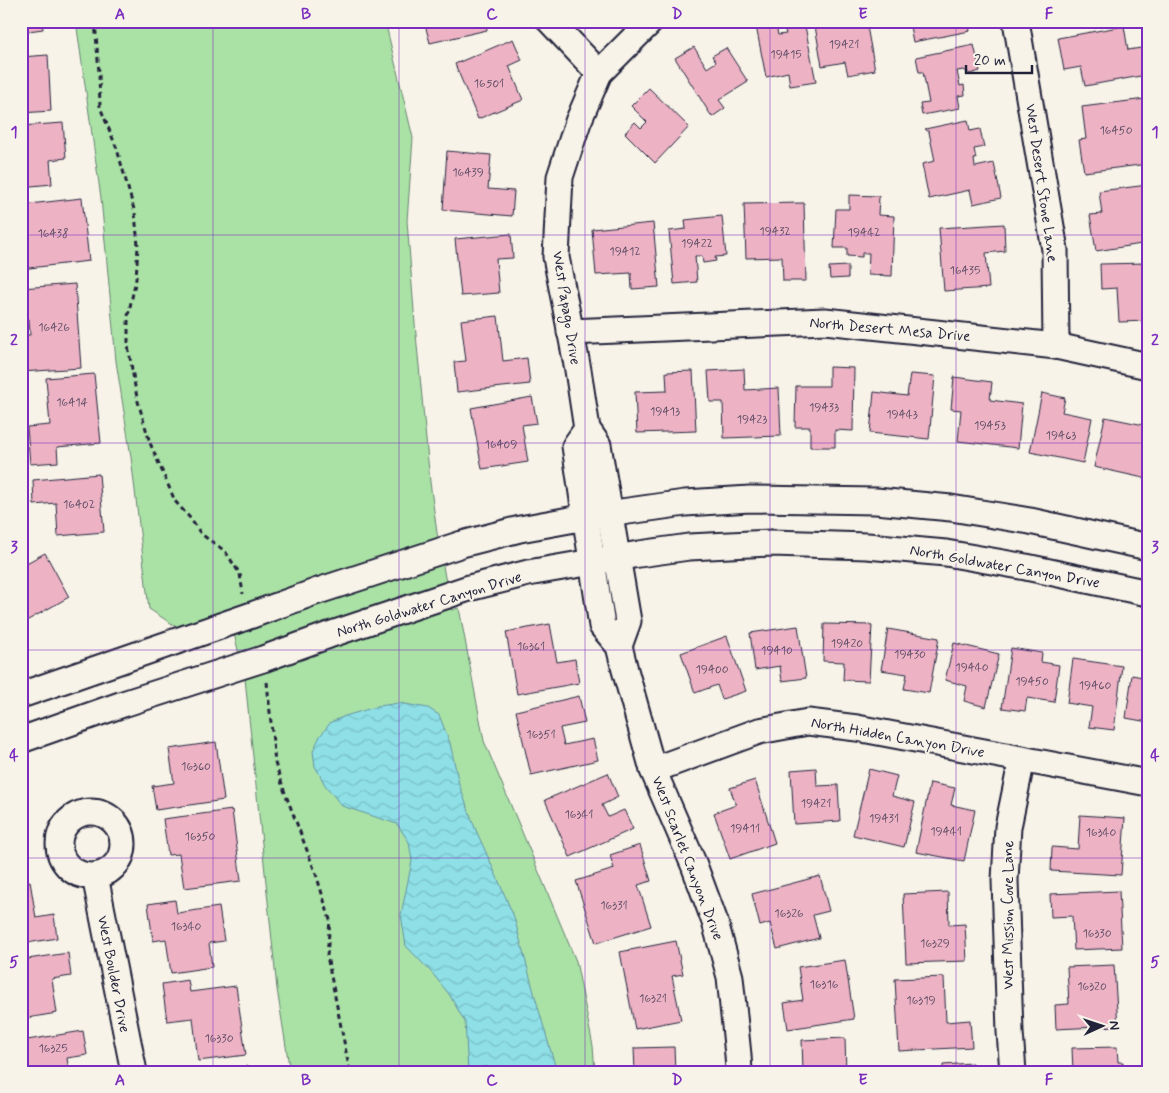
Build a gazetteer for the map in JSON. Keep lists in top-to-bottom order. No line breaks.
{"streets":{"street":["West Desert Stone Lane","West Papago Drive","North Desert Mesa Drive","North Goldwater Canyon Drive","North Hidden Canyon Drive","West Scarlet Canyon Drive","West Mission Cove Lane","West Boulder Drive"]},"crossings":[["West Desert Stone Lane","North Desert Mesa Drive"],["West Papago Drive","North Desert Mesa Drive"],["West Papago Drive","North Goldwater Canyon Drive"],["West Papago Drive","West Scarlet Canyon Drive"],["North Goldwater Canyon Drive","West Scarlet Canyon Drive"],["North Hidden Canyon Drive","West Scarlet Canyon Drive"],["North Hidden Canyon Drive","West Mission Cove Lane"]],"house_numbers":["19421","19415","16501","16450","16439","19432","19442","16438","19422","19412","16435","16426","16414","19433","19413","19443","19423","19453","19463","16409","16402","19420","16361","19410","19430","19440","19400","19450","19460","16351","16360","19421","16341","19431","19411","19441","16340","16350","16331","16326","16340","16330","16329","16316","16320","16321","16319","16330","16325"],"scale_bar":"20 m","north":"right","grid":{"columns":["A","B","C","D","E","F"],"rows":["1","2","3","4","5"]}}
